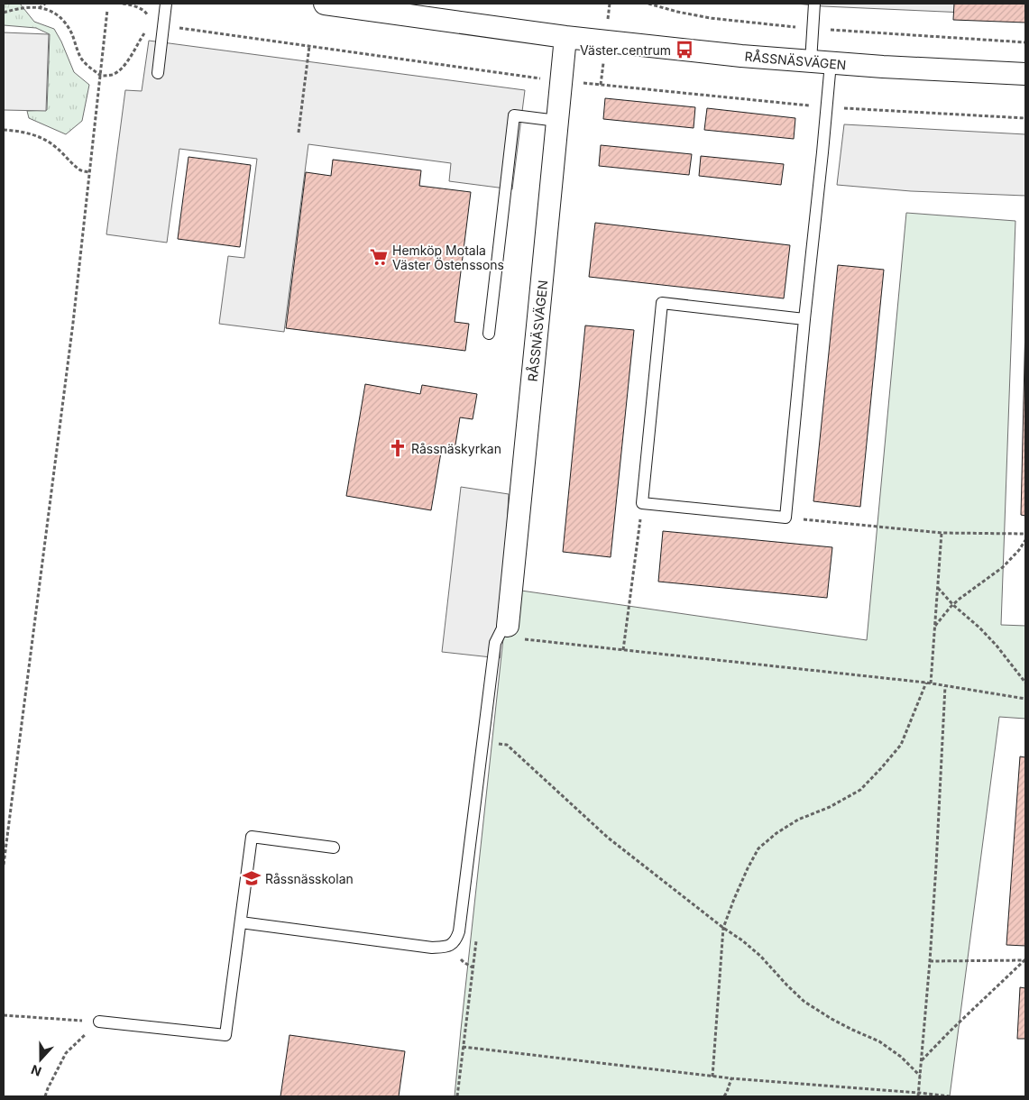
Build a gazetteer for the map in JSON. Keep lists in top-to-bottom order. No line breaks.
{"streets":{"street":["RÅSSNÄSVÄGEN"]},"places":{"bus stop":["Väster centrum"],"supermarket":["Hemköp Motala Väster Östenssons"],"church":["Råssnäskyrkan"],"school or university":["Råssnässkolan"]},"north":"bottom"}
